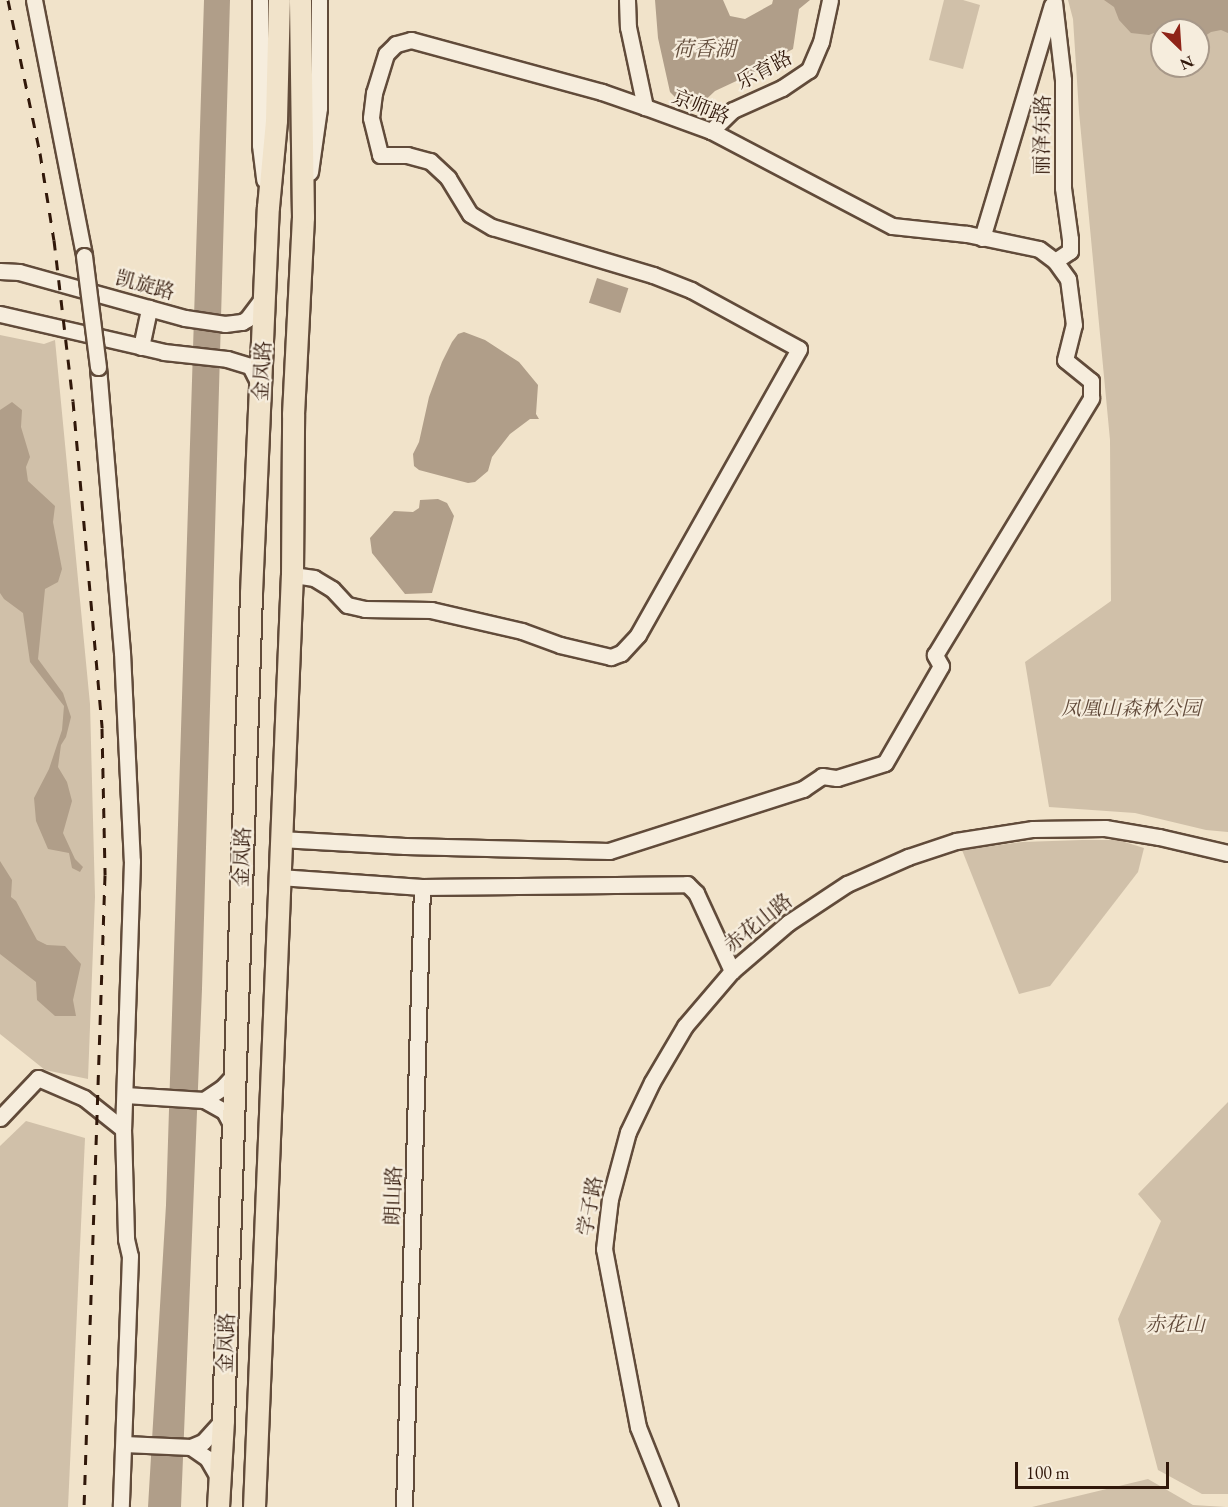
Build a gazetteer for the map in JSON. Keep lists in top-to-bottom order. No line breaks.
{"streets":{"highway":["金凤路"],"street":["乐育路","京师路","丽泽东路","凯旋路","赤花山路","朗山路","学子路"]},"crossings":[["乐育路","京师路"],["京师路","丽泽东路"],["京师路","金凤路"],["凯旋路","金凤路"],["金凤路","赤花山路"],["赤花山路","朗山路"],["赤花山路","学子路"]],"water":["荷香湖"],"parks":["凤凰山森林公园","赤花山"],"scale_bar":"100 m","north":"bottom right"}
